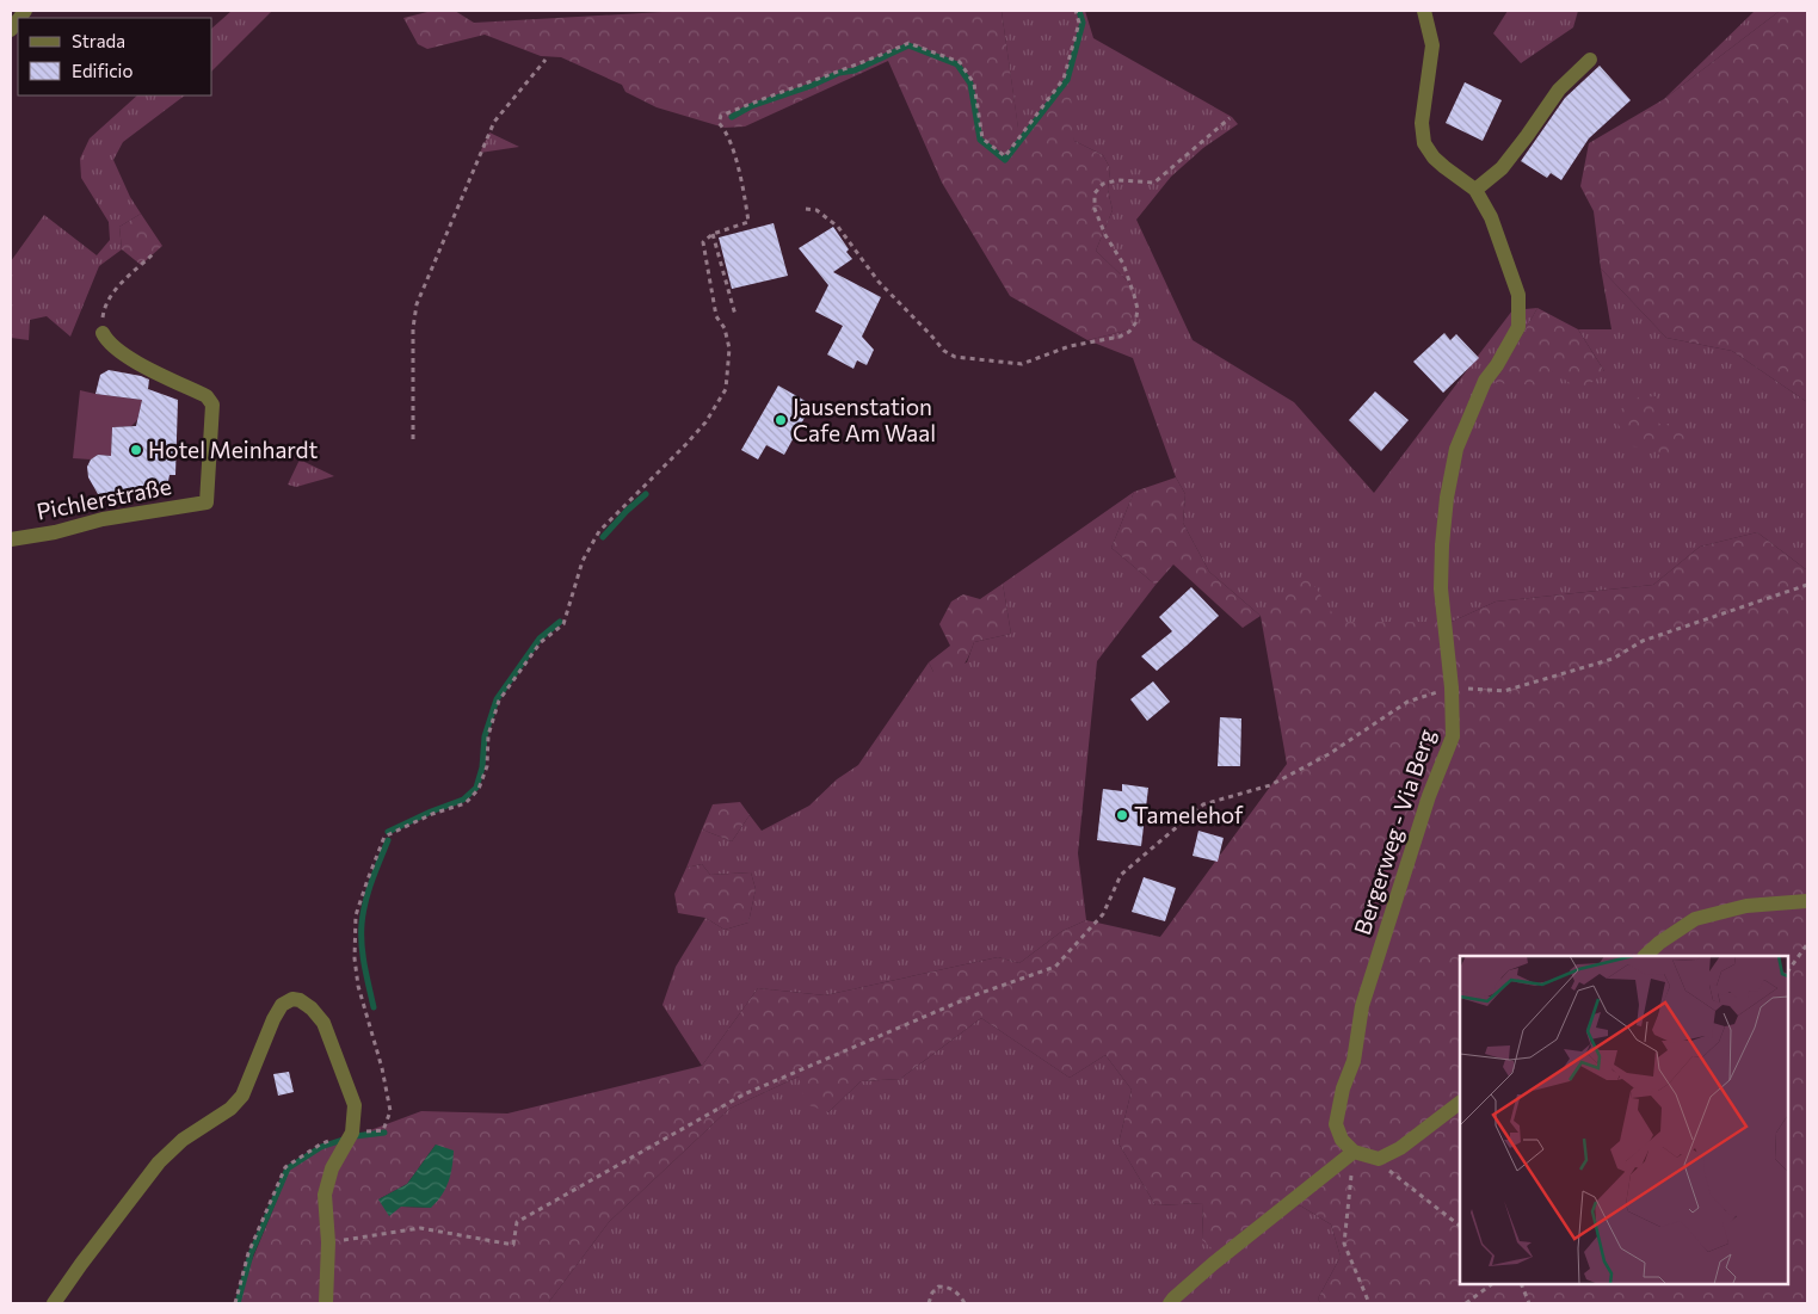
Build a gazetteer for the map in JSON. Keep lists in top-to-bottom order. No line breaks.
{"streets":{"street":["Pichlerstraße","Bergerweg - Via Berg"]},"places":["Jausenstation Cafe Am Waal","Hotel Meinhardt","Tamelehof"],"legend":["Strada","Edificio"]}
